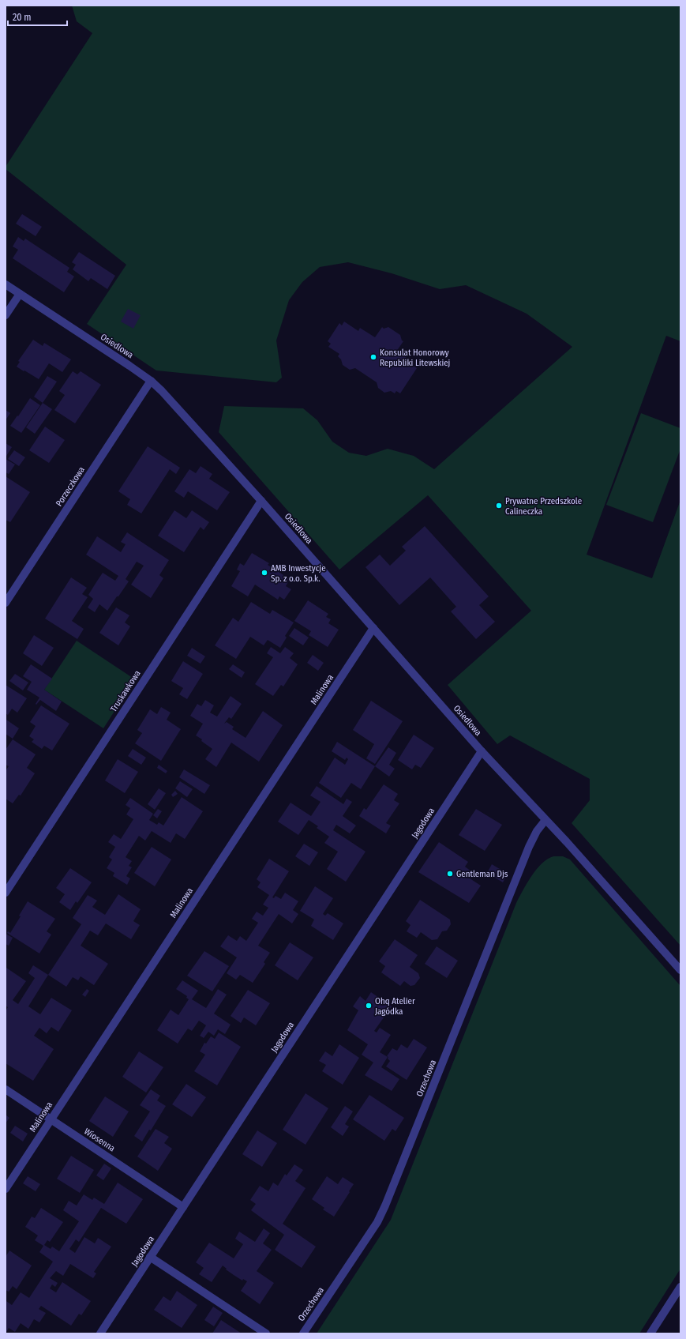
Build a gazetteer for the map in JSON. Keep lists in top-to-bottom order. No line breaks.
{"streets":{"street":["Osiedlowa","Porzeczkowa","Malinowa","Truskawkowa","Jagodowa","Orzechowa","Wiosenna"]},"crossings":[["Osiedlowa","Porzeczkowa"],["Osiedlowa","Malinowa"],["Osiedlowa","Truskawkowa"],["Osiedlowa","Jagodowa"],["Osiedlowa","Orzechowa"],["Malinowa","Wiosenna"],["Jagodowa","Wiosenna"]],"places":["Konsulat Honorowy Republiki Litewskiej","Prywatne Przedszkole Calineczka","AMB Inwestycje Sp. z o.o. Sp.k.","Gentleman Djs","Ohq Atelier Jagódka"],"scale_bar":"20 m"}
